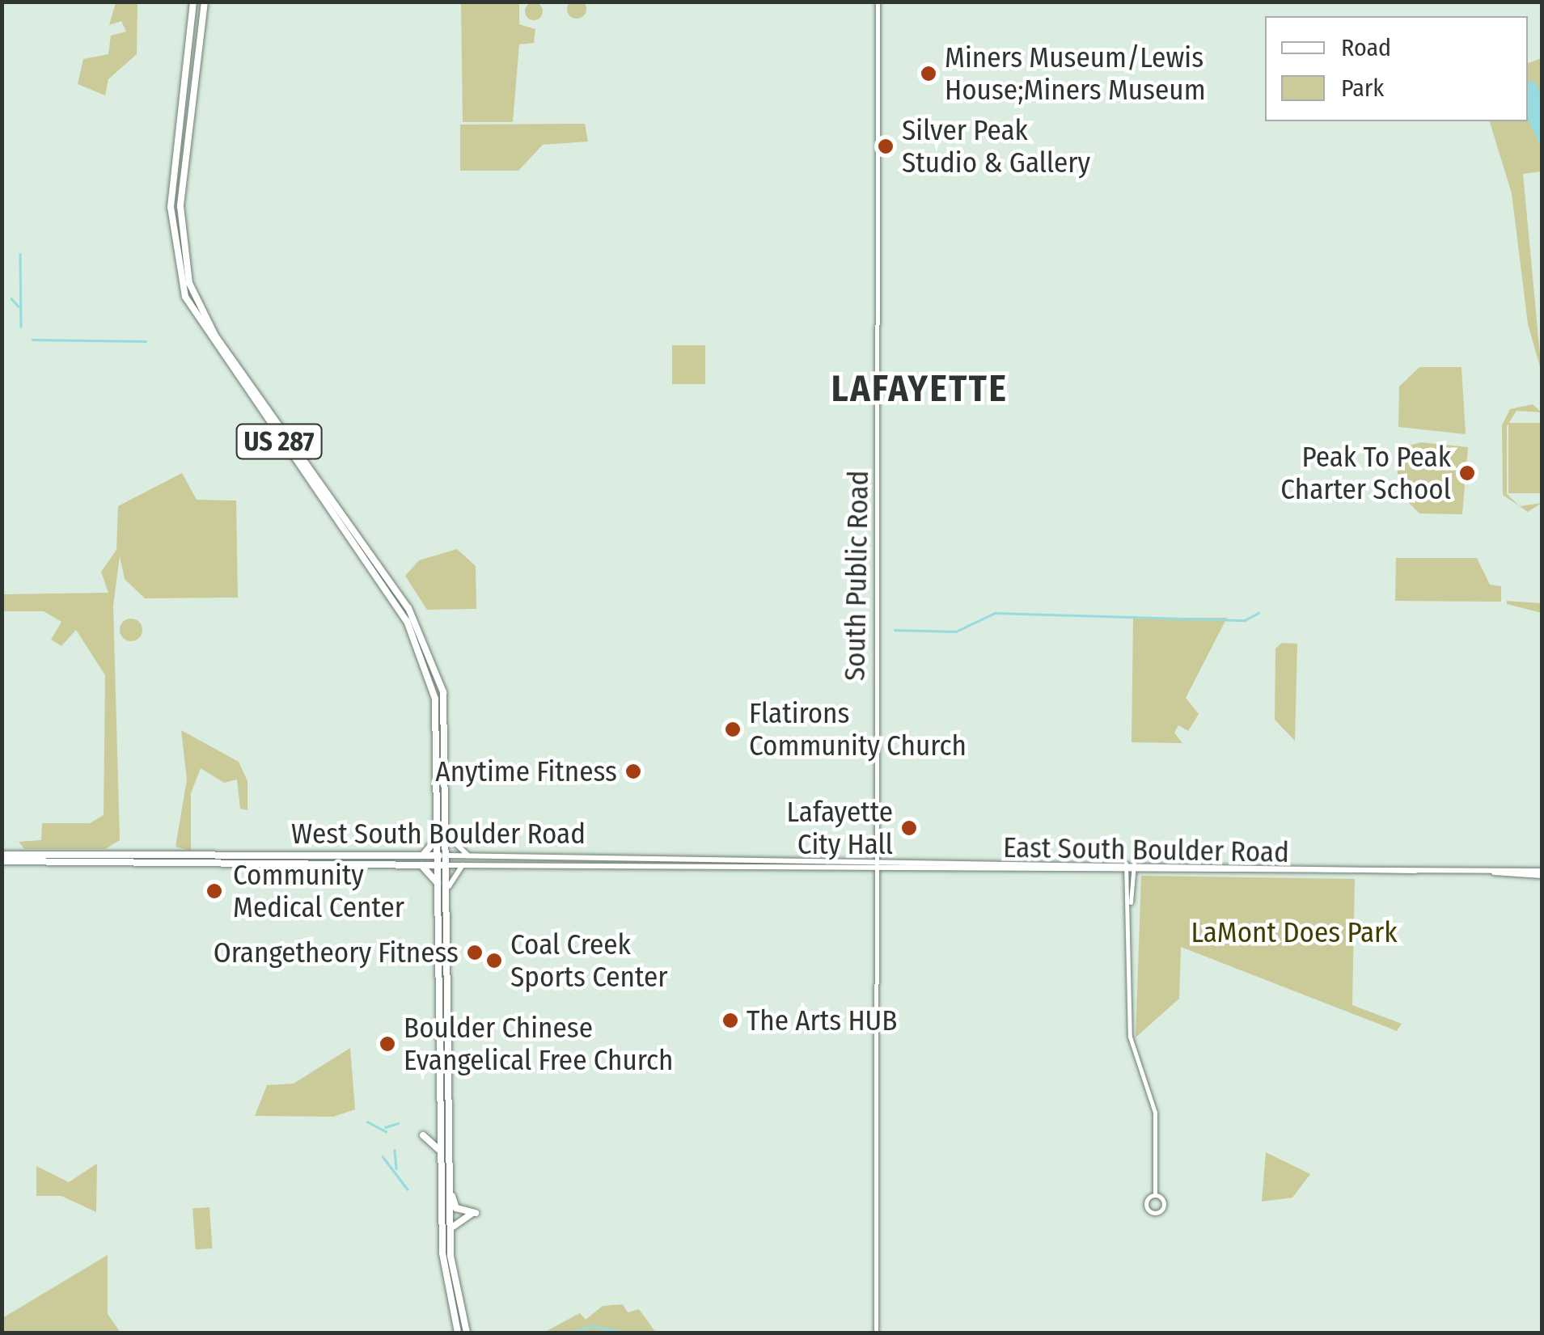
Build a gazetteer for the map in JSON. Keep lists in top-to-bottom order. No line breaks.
{"streets":{"main road":["US 287","West South Boulder Road","East South Boulder Road"],"street":["South Public Road"]},"crossings":[["US 287","West South Boulder Road"],["South Public Road","West South Boulder Road"],["South Public Road","East South Boulder Road"],["West South Boulder Road","East South Boulder Road"]],"districts":["LAFAYETTE"],"parks":["LaMont Does Park"],"places":["Miners Museum/Lewis House;Miners Museum","Silver Peak Studio & Gallery","Peak To Peak Charter School","Flatirons Community Church","Anytime Fitness","Lafayette City Hall","Community Medical Center","Orangetheory Fitness","Coal Creek Sports Center","The Arts HUB","Boulder Chinese Evangelical Free Church"],"legend":["Road","Park"]}
